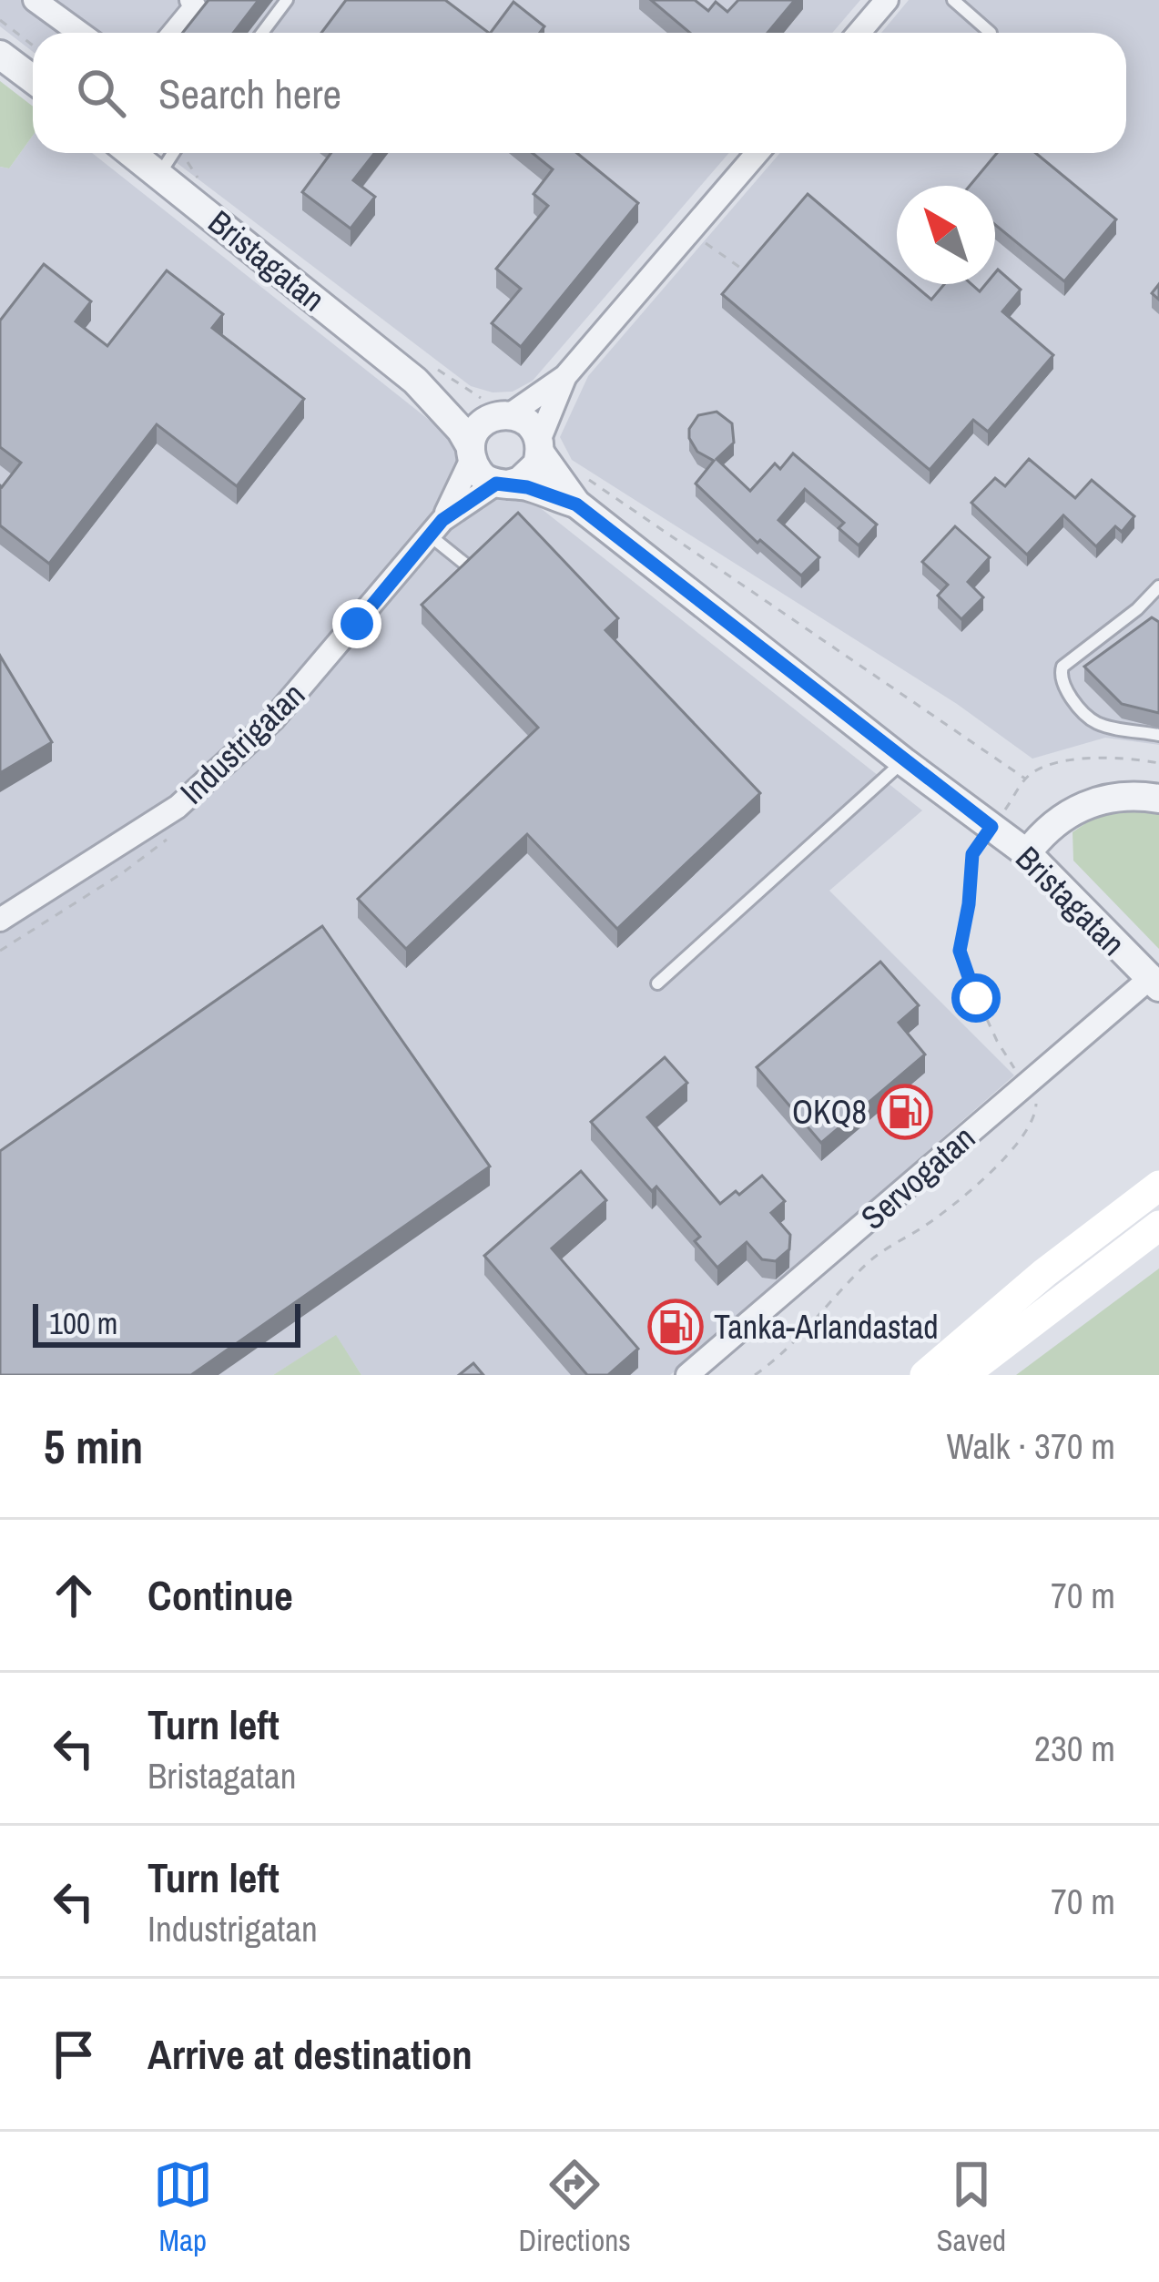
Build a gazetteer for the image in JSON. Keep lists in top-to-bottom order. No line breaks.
{"streets":{"street":["Bristagatan","Industrigatan","Servogatan"]},"crossings":[["Bristagatan","Industrigatan"],["Bristagatan","Servogatan"]],"places":{"fuel station":["OKQ8","Tanka-Arlandastad"]},"scale_bar":"100 m","north":"top left","page":{"search":"Search here","scale":"100 m","heading":["5 min","Walk · 370 m"],"list":[["Continue","70 m"],["Turn left","Bristagatan","230 m"],["Turn left","Industrigatan","70 m"],"Arrive at destination"],"nav":["Map","Directions","Saved"]}}
